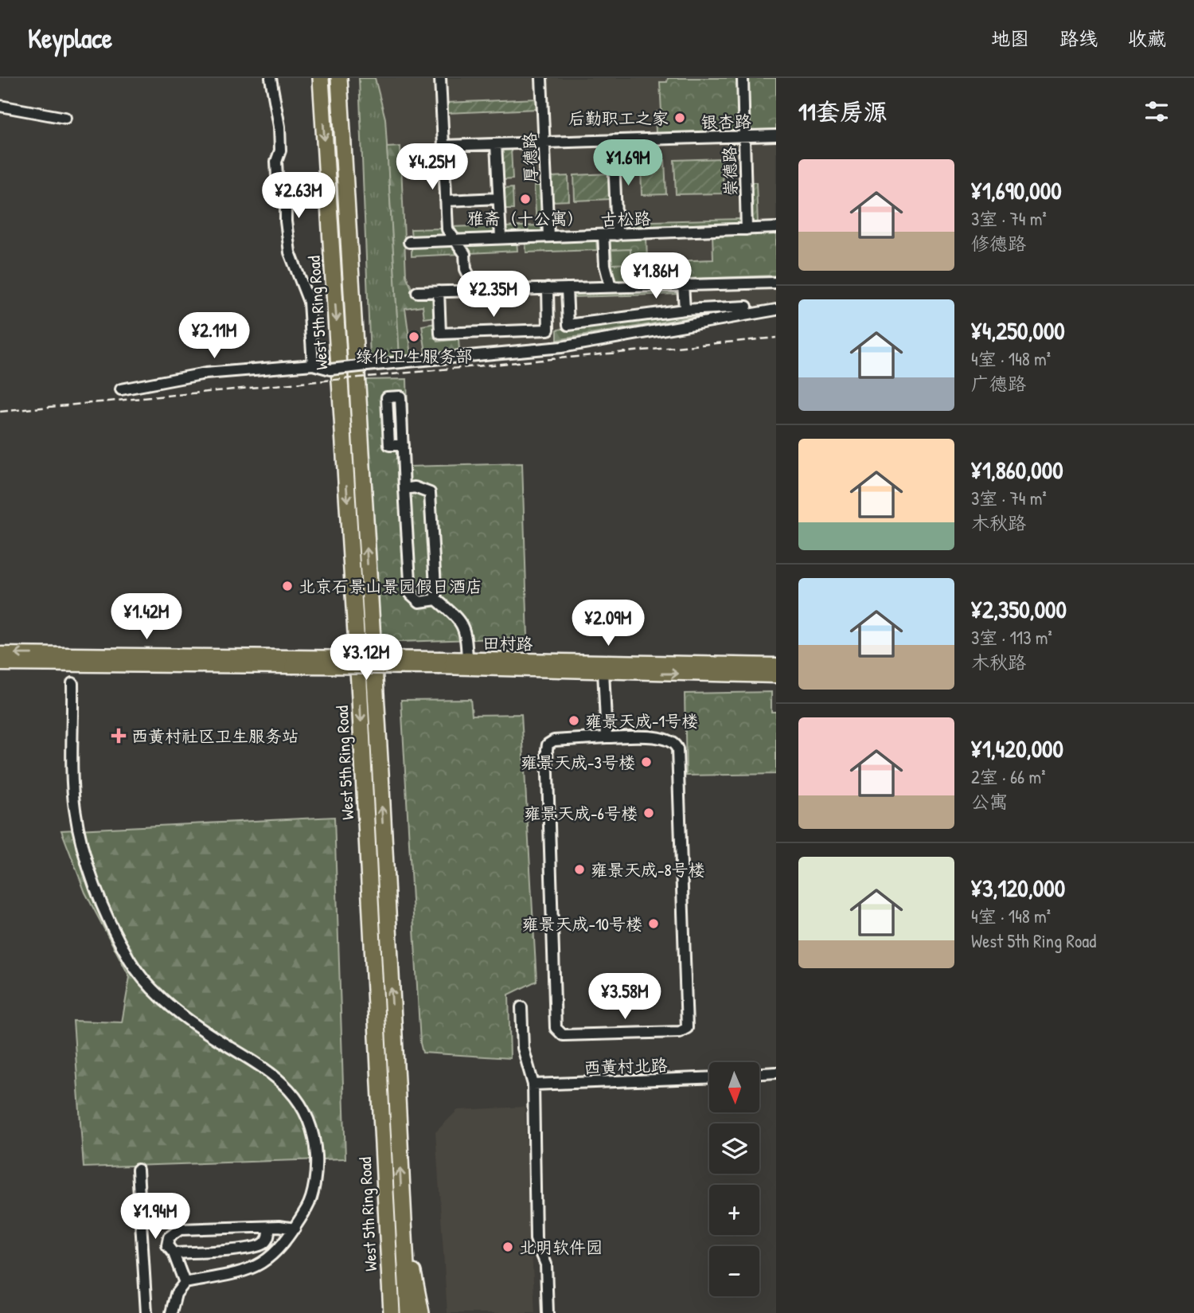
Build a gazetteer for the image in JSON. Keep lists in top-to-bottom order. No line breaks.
{"streets":{"highway":["West 5th Ring Road"],"main road":["田村路"],"street":["银杏路","厚德路","崇德路","古松路","西黄村北路"]},"crossings":[["银杏路","厚德路"],["银杏路","崇德路"],["厚德路","古松路"],["崇德路","古松路"]],"places":{"other":["后勤职工之家","雅斋（十公寓）","绿化卫生服务部","北京石景山景园假日酒店","雍景天成-1号楼","雍景天成-3号楼","雍景天成-6号楼","雍景天成-8号楼","雍景天成-10号楼","北明软件园"],"health":["西黄村社区卫生服务站"]},"north":"bottom","page":{"header":"Keyplace","nav":["地图","路线","收藏"],"heading":"11套房源","price":["¥1.69M","¥4.25M","¥2.63M","¥1.86M","¥2.35M","¥2.11M","¥1.42M","¥2.09M","¥3.12M","¥3.58M","¥1.94M"],"list":[{"name":"¥1,690,000","note":"3室 · 74 m² · 修德路"},{"name":"¥4,250,000","note":"4室 · 148 m² · 广德路"},{"name":"¥1,860,000","note":"3室 · 74 m² · 木秋路"},{"name":"¥2,350,000","note":"3室 · 113 m² · 木秋路"},{"name":"¥1,420,000","note":"2室 · 66 m² · 公寓"},{"name":"¥3,120,000","note":"4室 · 148 m² · West 5th Ring Road"}],"map_buttons":["+","−"]}}
